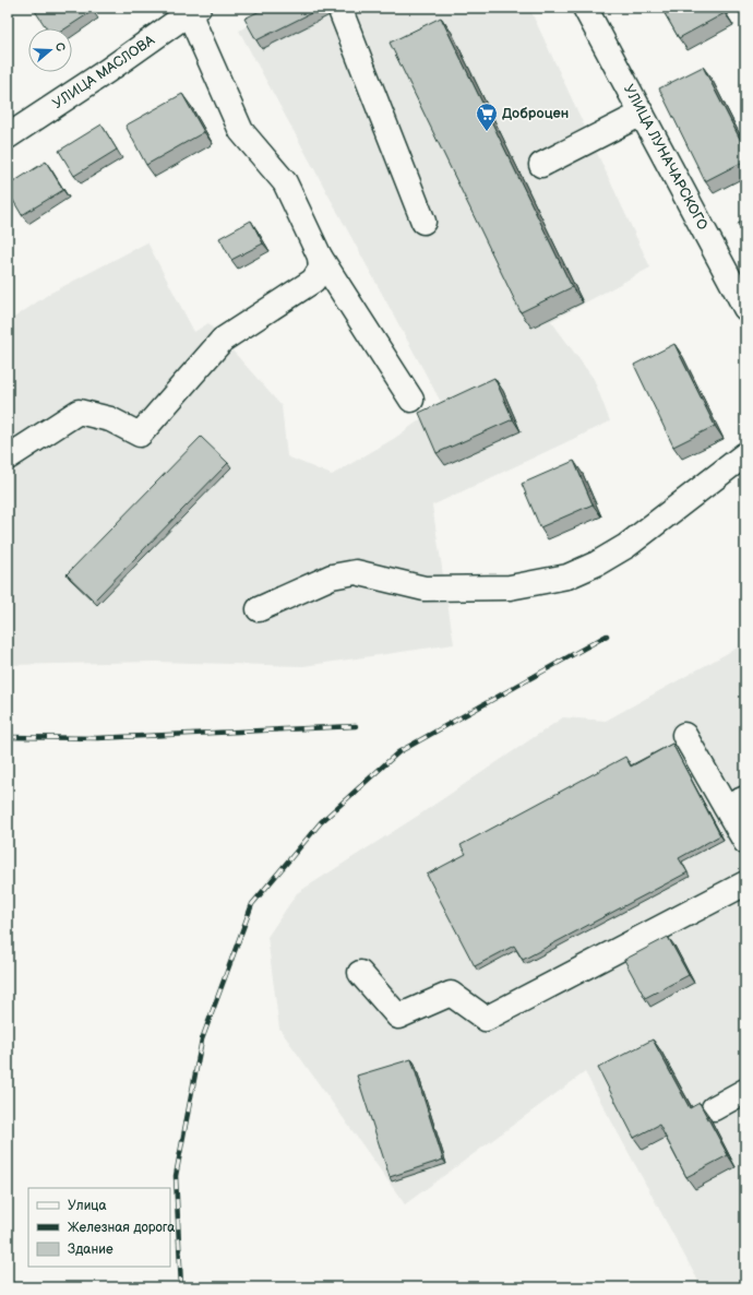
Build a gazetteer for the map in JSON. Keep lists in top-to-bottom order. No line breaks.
{"streets":{"main road":["УЛИЦА МАСЛОВА","УЛИЦА ЛУНАЧАРСКОГО"]},"places":{"supermarket":["Доброцен"]},"legend":["Улица","Железная дорога","Здание"],"north":"right"}
